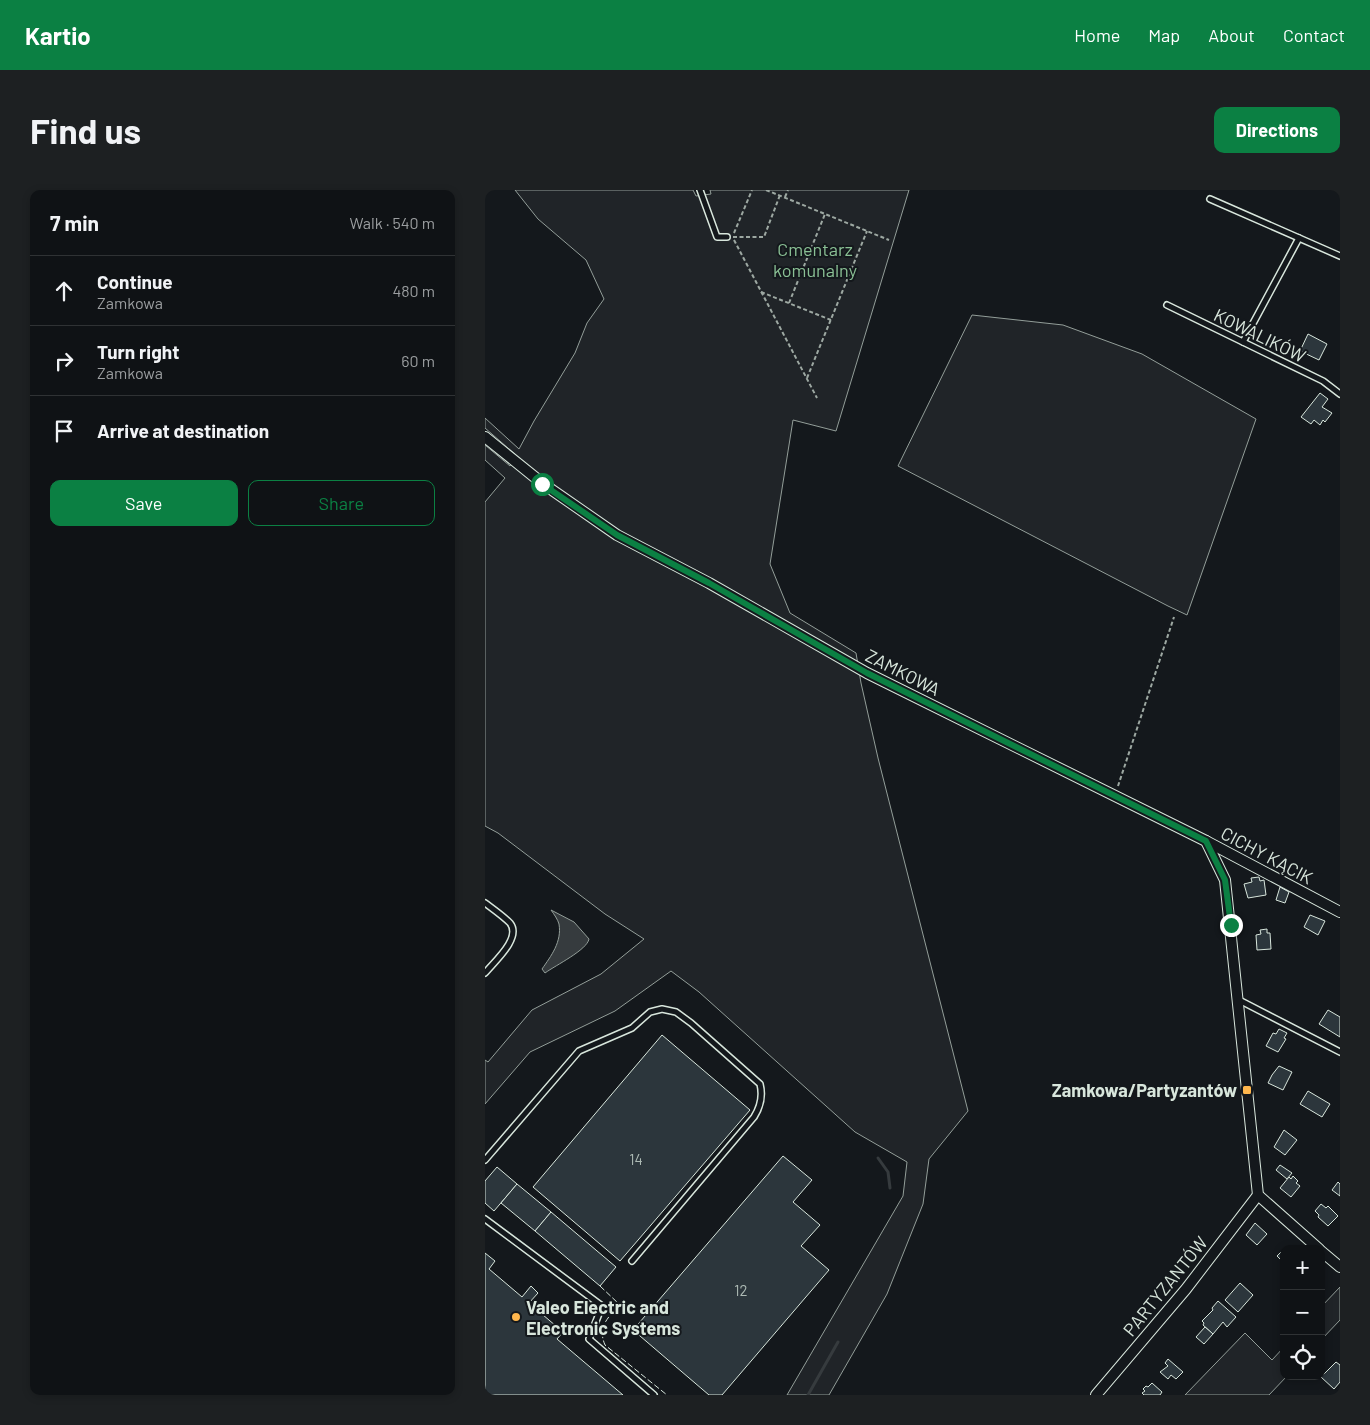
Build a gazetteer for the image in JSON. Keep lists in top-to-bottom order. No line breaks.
{"streets":{"street":["ZAMKOWA","CICHY KĄCIK","PARTYZANTÓW"],"lane":["KOWALIKÓW"]},"crossings":[["ZAMKOWA","CICHY KĄCIK"]],"parks":["Cmentarz komunalny"],"places":{"transit":["Zamkowa/Partyzantów"],"other":["Valeo Electric and Electronic Systems"]},"house_numbers":["14","12"],"page":{"header":"Kartio","nav":["Home","Map","About","Contact"],"buttons":["Directions",["Save","Share"]],"title":"Find us","heading":["7 min","Walk · 540 m"],"list":[["Continue","Zamkowa","480 m"],["Turn right","Zamkowa","60 m"],"Arrive at destination"],"map_buttons":["+","−"]}}
